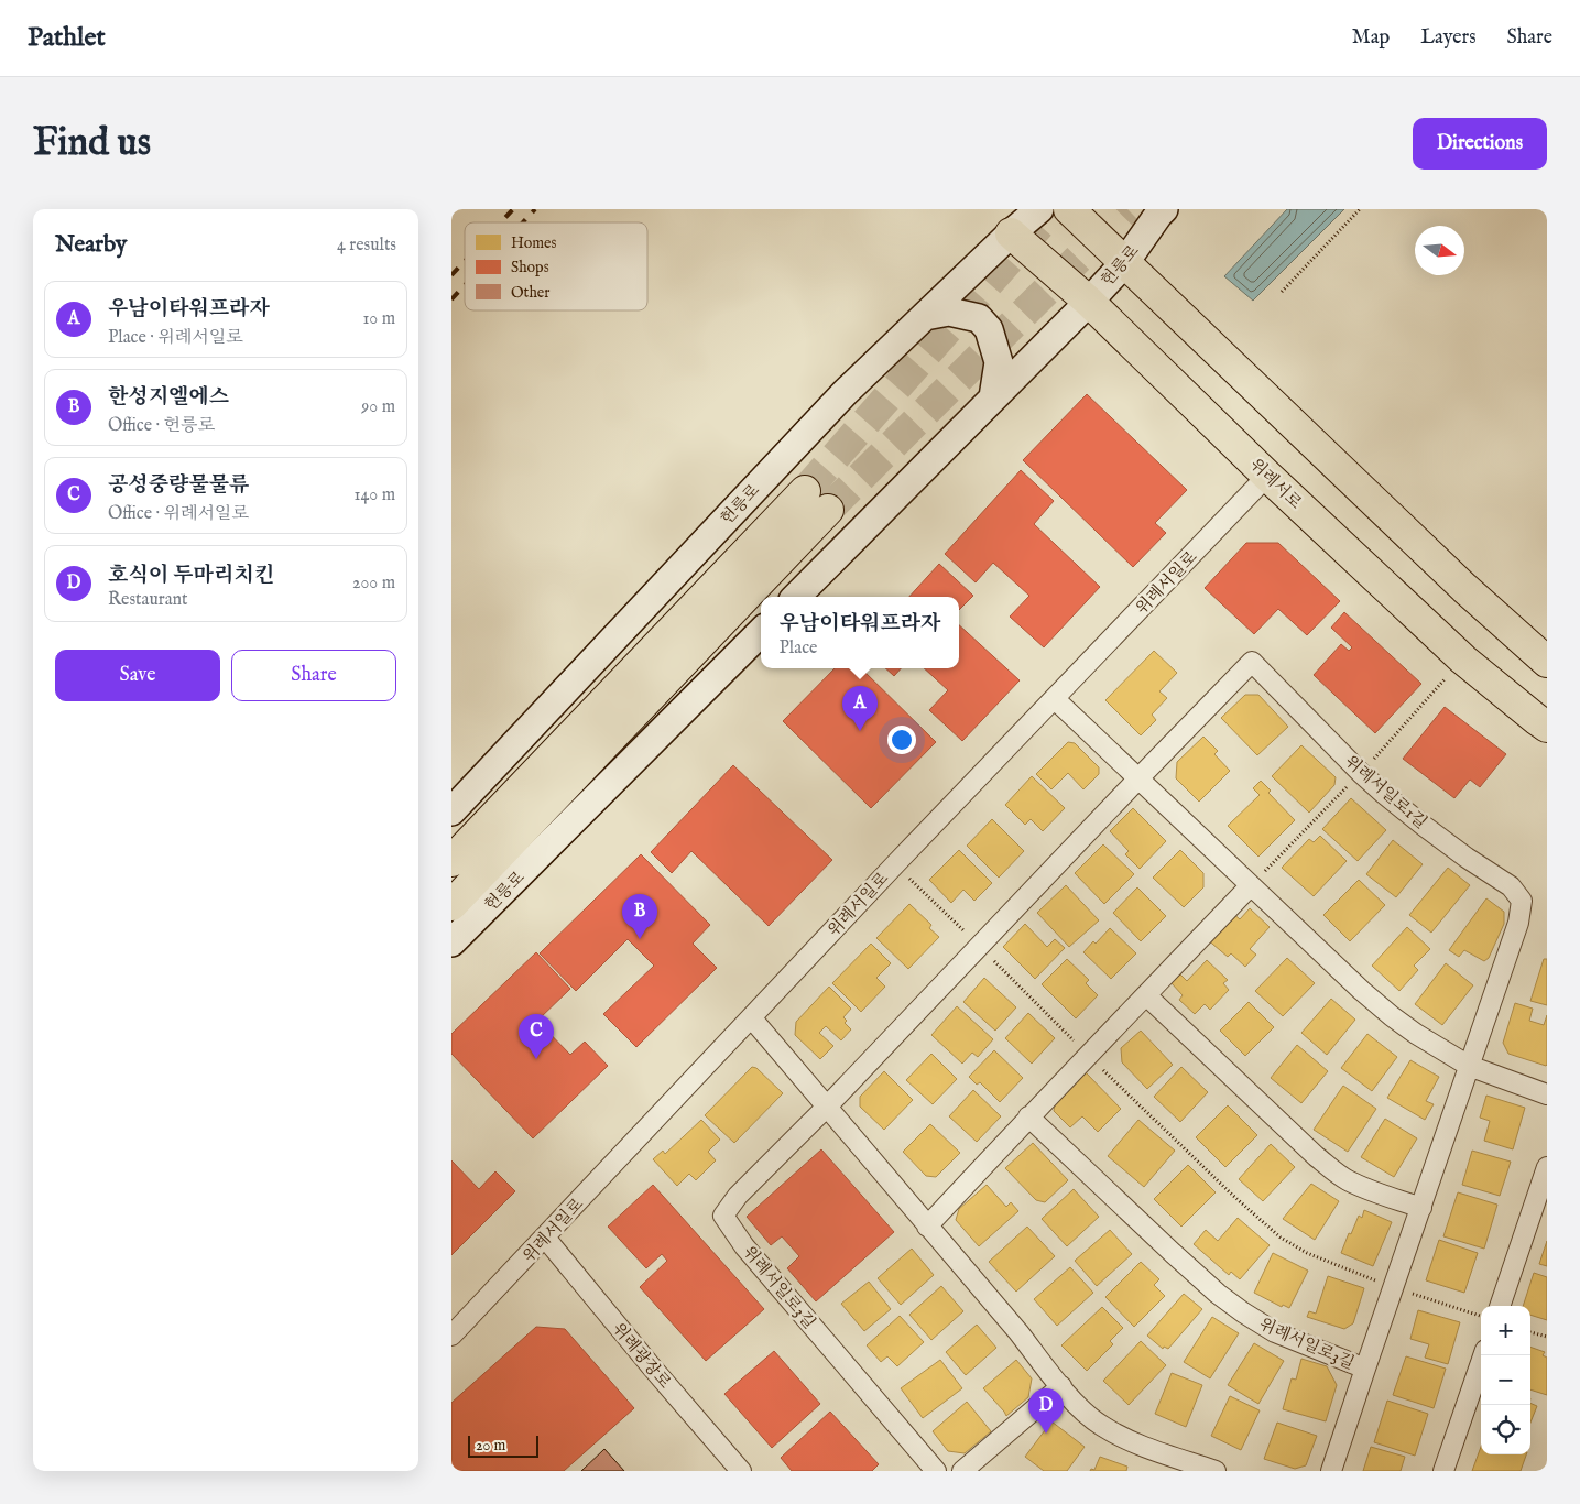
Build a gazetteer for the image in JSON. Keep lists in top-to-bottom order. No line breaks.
{"streets":{"main road":["헌릉로","위례서로"],"street":["위례서일로","위례서일로1길","위례서일로3길","위례광장로"]},"crossings":[["헌릉로","위례서로"],["위례서로","위례서일로"],["위례서일로","위례광장로"],["위례서일로1길","위례서일로3길"]],"legend":["Homes","Shops","Other"],"scale_bar":"20 m","north":"right","page":{"header":"Pathlet","nav":["Map","Layers","Share"],"buttons":["Directions",["Save","Share"]],"title":"Find us","heading":["Nearby","4 results"],"list":[{"mark":"A","name":"우남이타워프라자","note":"Place · 위례서일로","value":"10 m"},{"mark":"B","name":"한성지엘에스","note":"Office · 헌릉로","value":"90 m"},{"mark":"C","name":"공성중량물물류","note":"Office · 위례서일로","value":"140 m"},{"mark":"D","name":"호식이 두마리치킨","note":"Restaurant","value":"200 m"}],"popup":["우남이타워프라자","Place"],"pins":["A","B","C","D"],"map_buttons":["+","−"],"scale":"20 m"}}
